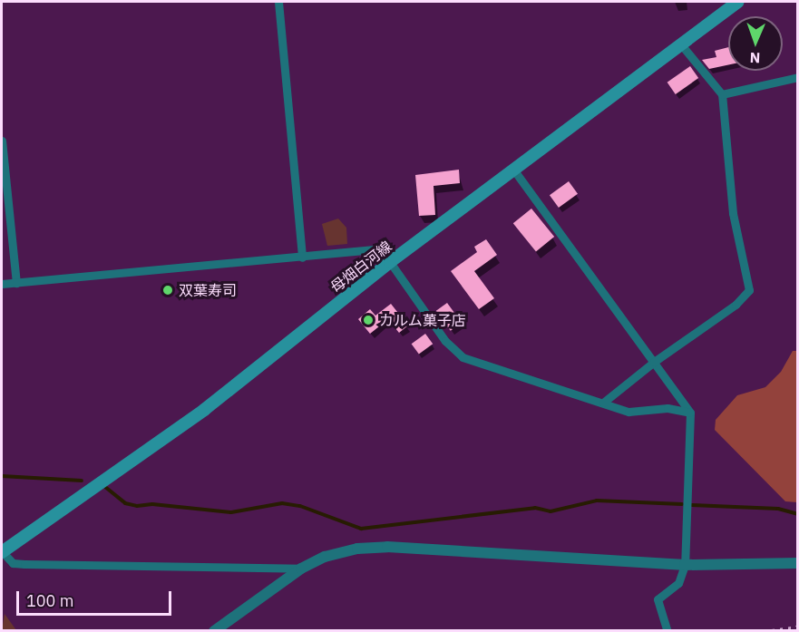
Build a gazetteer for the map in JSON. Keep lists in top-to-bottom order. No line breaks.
{"streets":{"main road":["母畑白河線"]},"places":["双葉寿司","カルム菓子店"],"scale_bar":"100 m","north":"bottom"}
